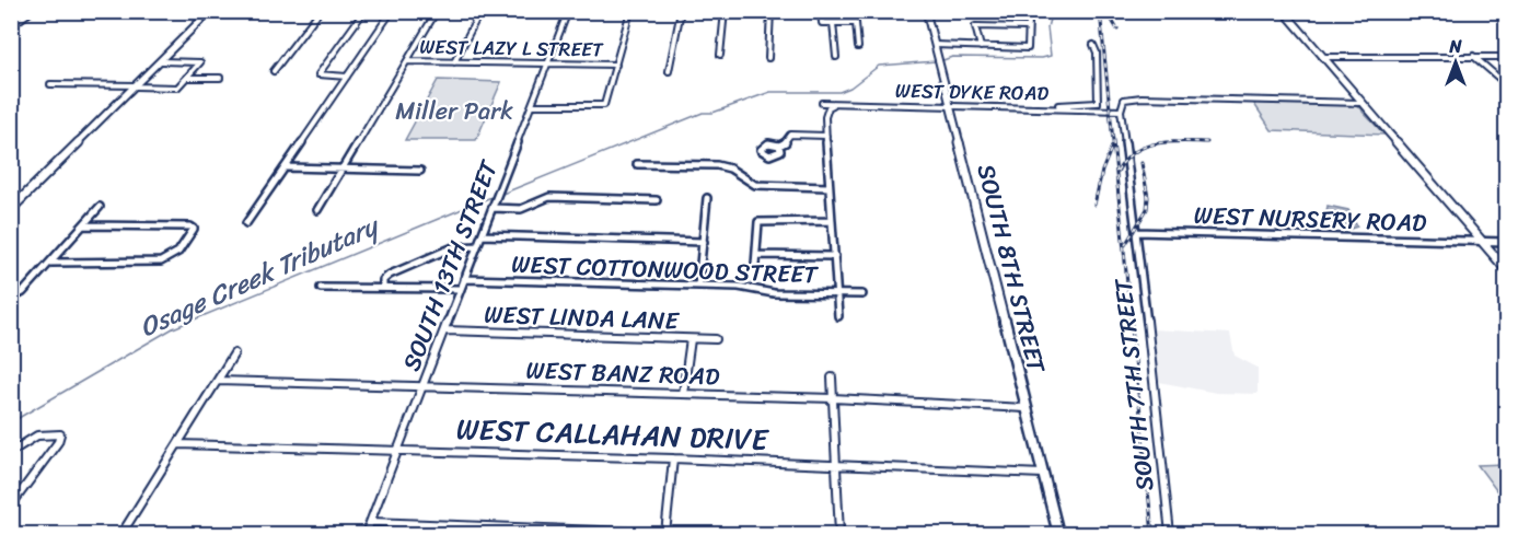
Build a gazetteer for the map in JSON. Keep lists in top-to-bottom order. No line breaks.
{"streets":{"main road":["SOUTH 8TH STREET"],"street":["WEST LAZY L STREET","WEST DYKE ROAD","WEST NURSERY ROAD","SOUTH 13TH STREET","WEST COTTONWOOD STREET","WEST LINDA LANE","WEST BANZ ROAD","SOUTH 7TH STREET","WEST CALLAHAN DRIVE"]},"crossings":[["WEST LAZY L STREET","SOUTH 13TH STREET"],["WEST DYKE ROAD","SOUTH 8TH STREET"],["WEST DYKE ROAD","SOUTH 7TH STREET"],["WEST NURSERY ROAD","SOUTH 7TH STREET"],["SOUTH 13TH STREET","WEST COTTONWOOD STREET"],["SOUTH 13TH STREET","WEST LINDA LANE"],["SOUTH 13TH STREET","WEST BANZ ROAD"],["SOUTH 13TH STREET","WEST CALLAHAN DRIVE"],["SOUTH 8TH STREET","WEST BANZ ROAD"],["SOUTH 8TH STREET","WEST CALLAHAN DRIVE"]],"water":["Osage Creek Tributary"],"parks":["Miller Park"],"north":"top"}
